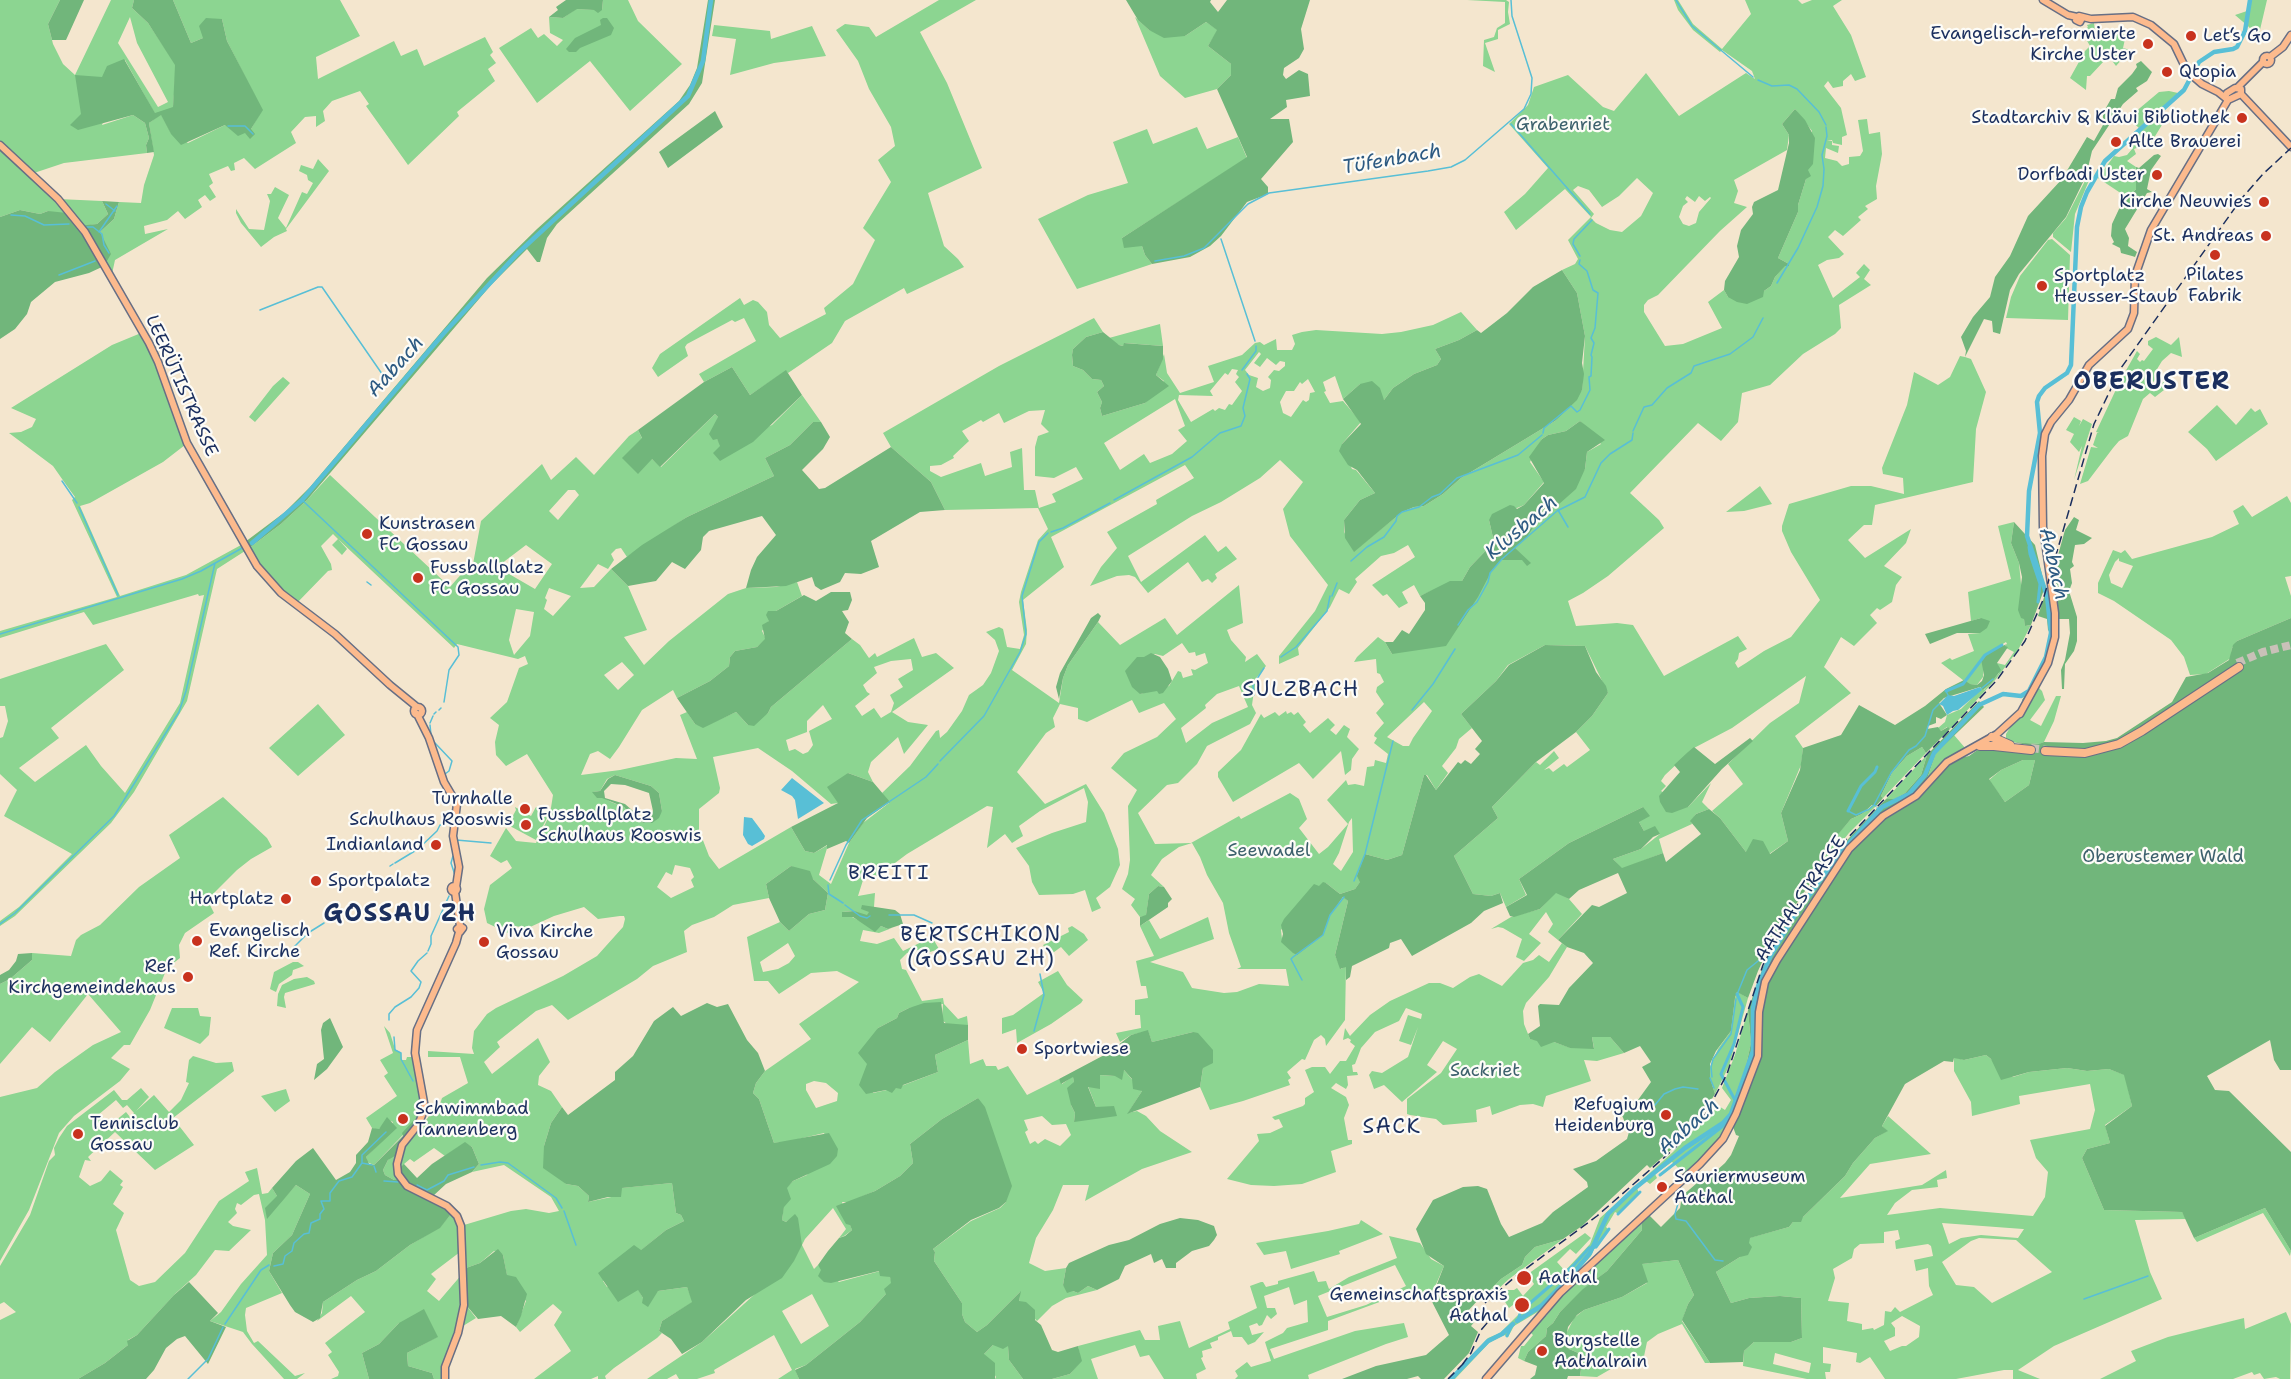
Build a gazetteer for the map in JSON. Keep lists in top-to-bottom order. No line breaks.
{"streets":{"main road":["LEERÜTISTRASSE","AATHALSTRASSE"]},"districts":["OBERUSTER","SULZBACH","BREITI","GOSSAU ZH","BERTSCHIKON (GOSSAU ZH)","SACK"],"water":["Tüfenbach","Aabach","Klusbach"],"parks":["Grabenriet","Seewadel","Oberustemer Wald","Sackriet"],"places":["Let‘s Go","Evangelisch-reformierte Kirche Uster","Qtopia","Stadtarchiv & Kläui Bibliothek","Alte Brauerei","Dorfbadi Uster","Kirche Neuwies","St. Andreas","Pilates Fabrik","Sportplatz Heusser-Staub","Kunstrasen FC Gossau","Fussballplatz FC Gossau","Turnhalle Schulhaus Rooswis","Fussballplatz Schulhaus Rooswis","Indianland","Sportpalatz","Hartplatz","Evangelisch Ref. Kirche","Viva Kirche Gossau","Ref. Kirchgemeindehaus","Sportwiese","Refugium Heidenburg","Schwimmbad Tannenberg","Tennisclub Gossau","Sauriermuseum Aathal","Aathal","Gemeinschaftspraxis Aathal","Burgstelle Aathalrain"]}
